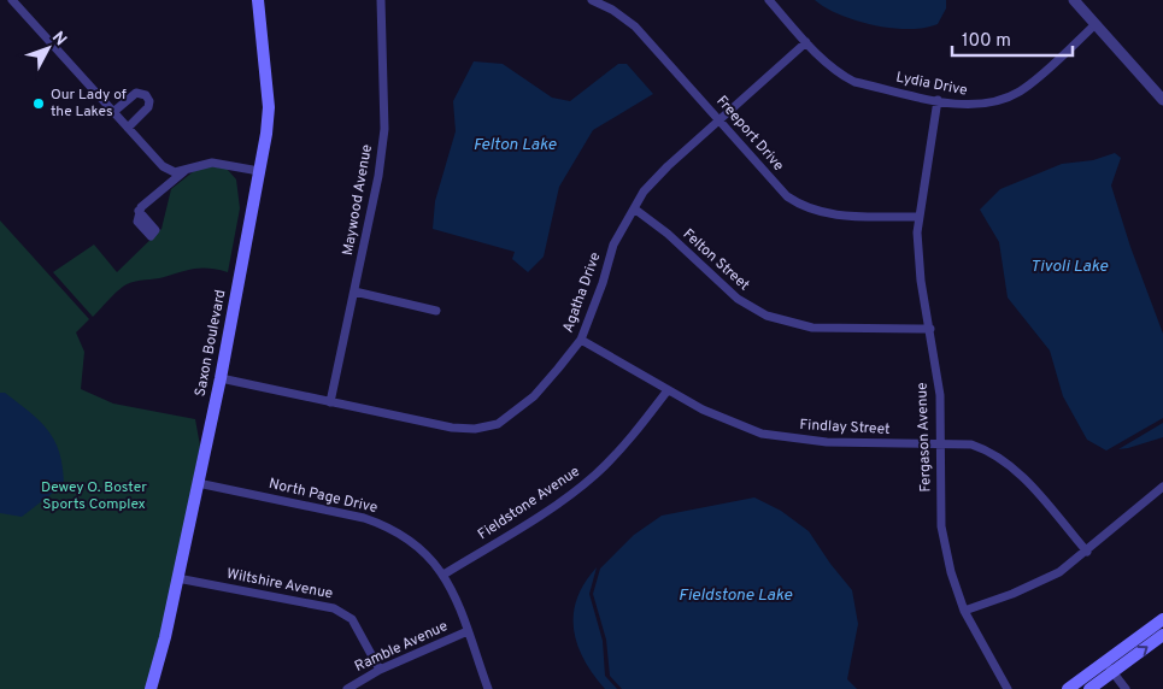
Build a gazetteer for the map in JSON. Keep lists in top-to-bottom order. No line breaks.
{"streets":{"main road":["Saxon Boulevard"],"street":["Lydia Drive","Freeport Drive","Maywood Avenue","Felton Street","Agatha Drive","Findlay Street","Fergason Avenue","North Page Drive","Fieldstone Avenue","Wiltshire Avenue","Ramble Avenue"]},"crossings":[["Lydia Drive","Agatha Drive"],["Lydia Drive","Fergason Avenue"],["Freeport Drive","Agatha Drive"],["Freeport Drive","Fergason Avenue"],["Maywood Avenue","Agatha Drive"],["Felton Street","Agatha Drive"],["Felton Street","Fergason Avenue"],["Agatha Drive","Saxon Boulevard"],["Agatha Drive","Findlay Street"],["Saxon Boulevard","North Page Drive"],["Saxon Boulevard","Wiltshire Avenue"],["Findlay Street","Fergason Avenue"],["Findlay Street","Fieldstone Avenue"],["North Page Drive","Fieldstone Avenue"],["North Page Drive","Ramble Avenue"],["Wiltshire Avenue","Ramble Avenue"]],"water":["Felton Lake","Tivoli Lake","Fieldstone Lake"],"parks":["Dewey O. Boster Sports Complex"],"places":["Our Lady of the Lakes"],"scale_bar":"100 m","north":"top right"}
